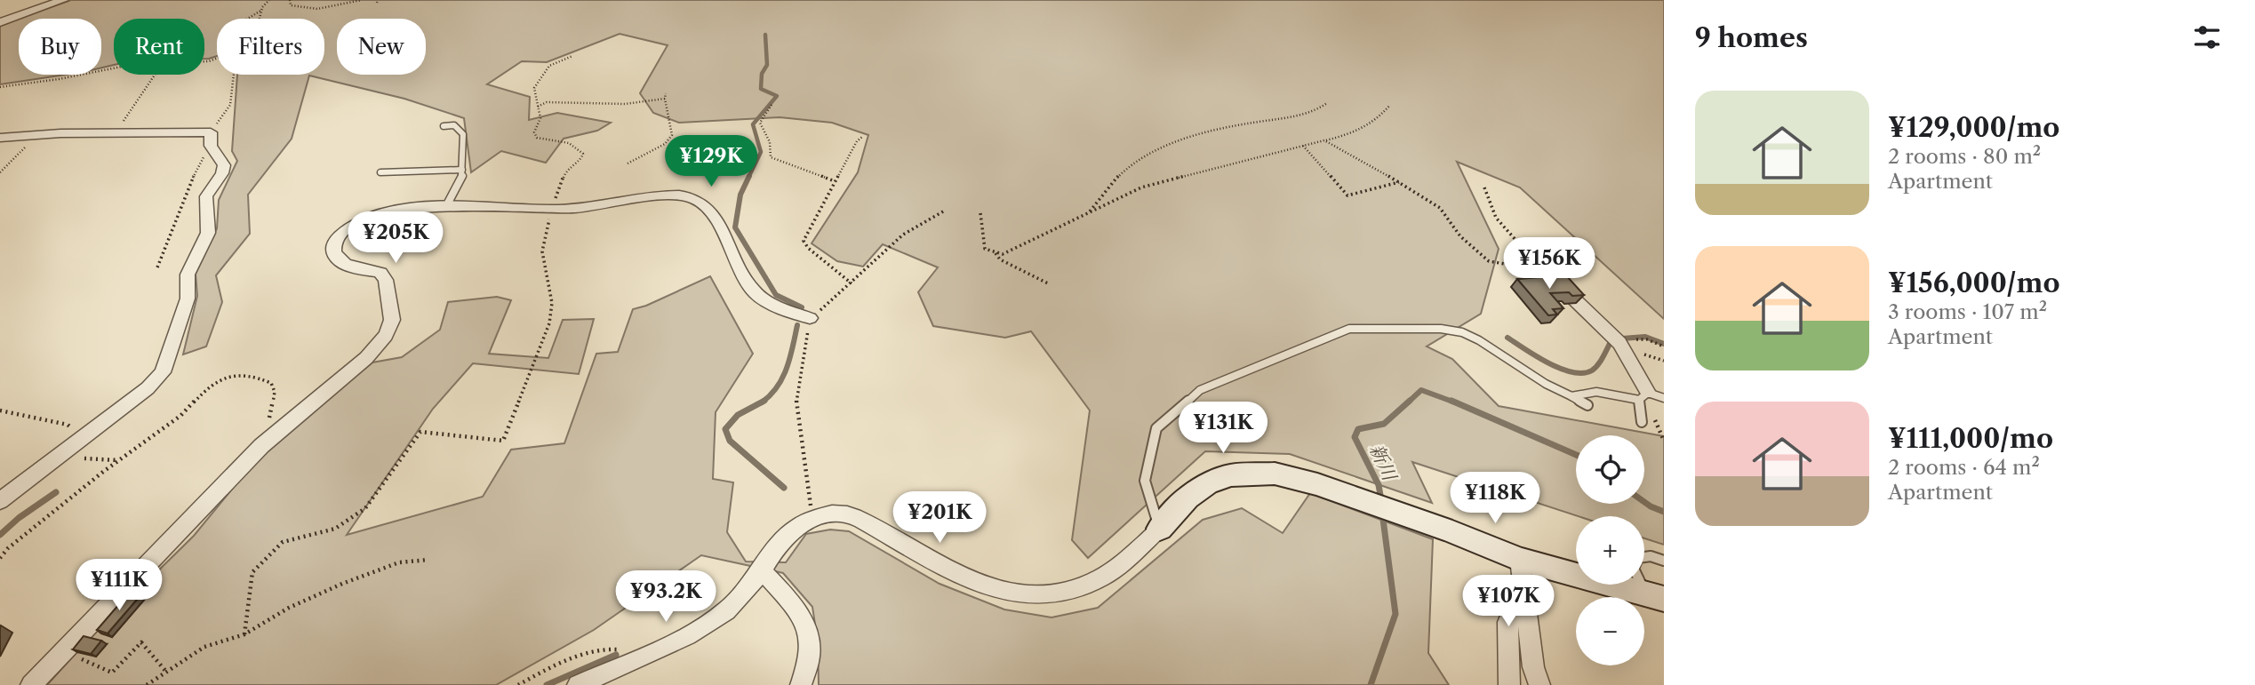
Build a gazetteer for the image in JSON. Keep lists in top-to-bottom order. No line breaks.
{"water":["新川"],"page":{"heading":"9 homes","chip":["Buy","Rent","Filters","New"],"list":[{"name":"¥129,000/mo","note":"2 rooms · 80 m² · Apartment"},{"name":"¥156,000/mo","note":"3 rooms · 107 m² · Apartment"},{"name":"¥111,000/mo","note":"2 rooms · 64 m² · Apartment"}],"price":["¥129K","¥205K","¥156K","¥131K","¥118K","¥201K","¥111K","¥93.2K","¥107K"],"map_buttons":["+","−"]}}
